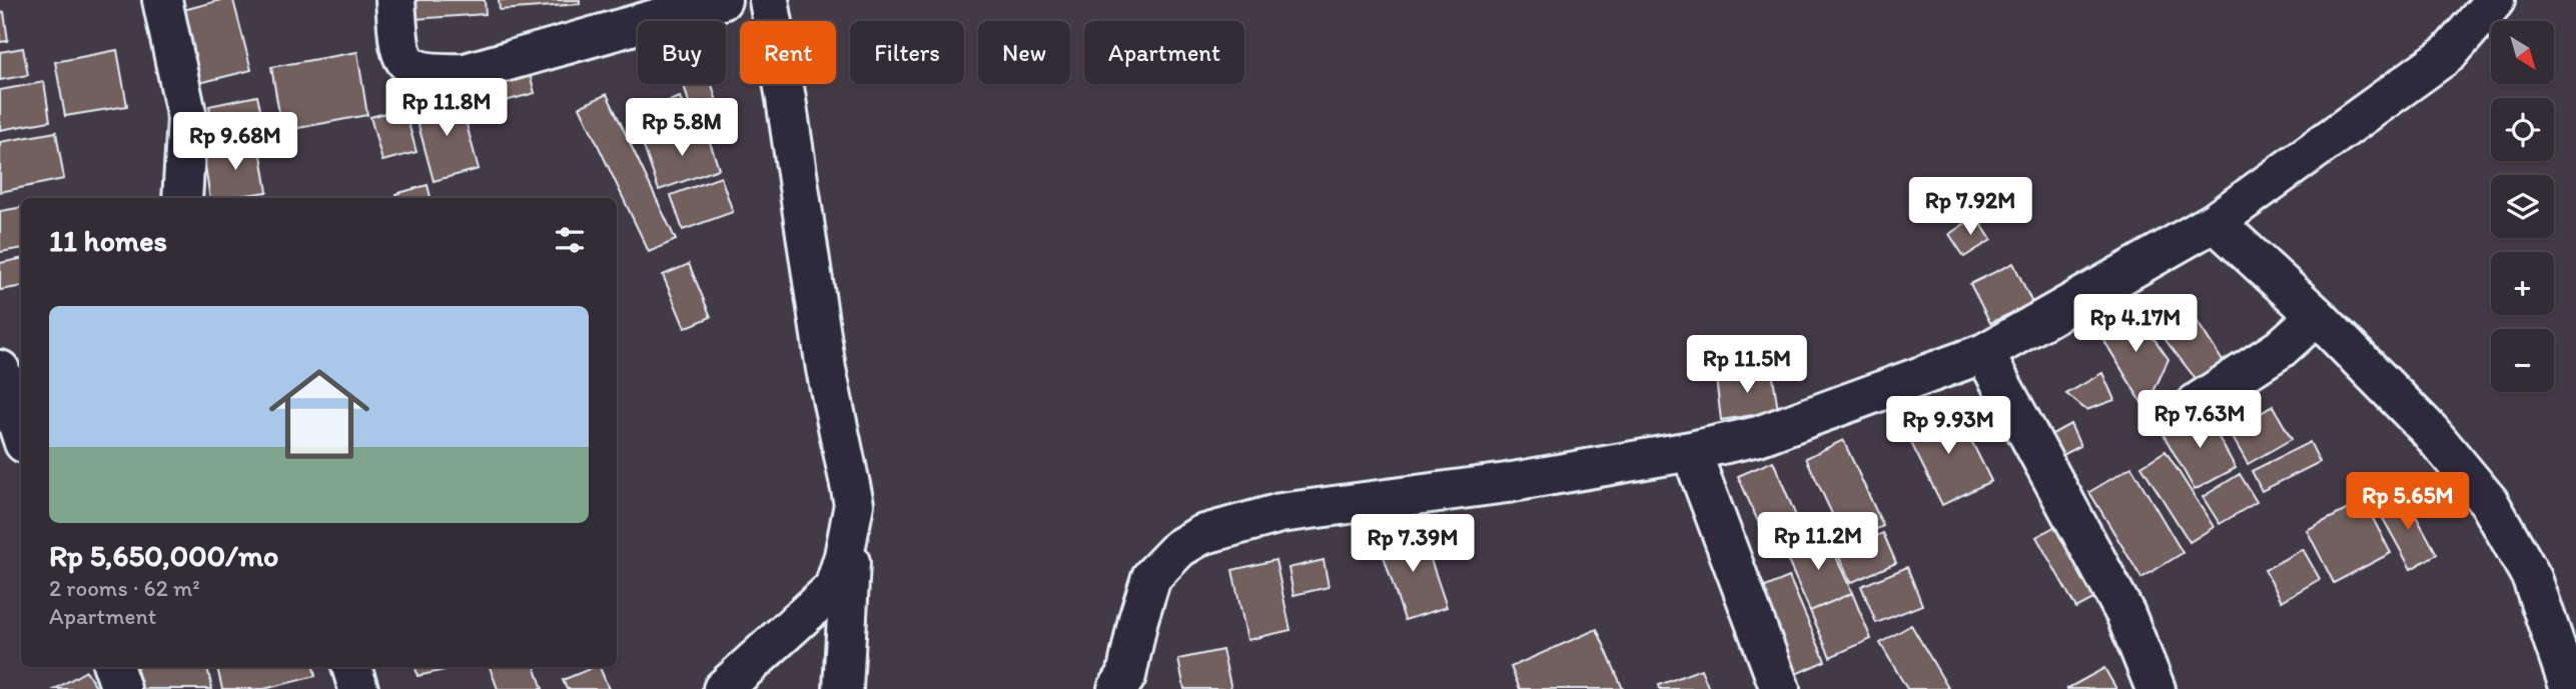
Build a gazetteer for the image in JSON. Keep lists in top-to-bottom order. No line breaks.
{"north":"bottom right","page":{"map_buttons":["+","−"],"chip":["Buy","Rent","Filters","New","Apartment"],"price":["Rp 11.8M","Rp 5.8M","Rp 9.68M","Rp 7.92M","Rp 4.17M","Rp 11.5M","Rp 7.63M","Rp 9.93M","Rp 5.65M","Rp 11.2M","Rp 7.39M"],"heading":"11 homes","list":[{"name":"Rp 5,650,000/mo","note":"2 rooms · 62 m² · Apartment"}]}}
